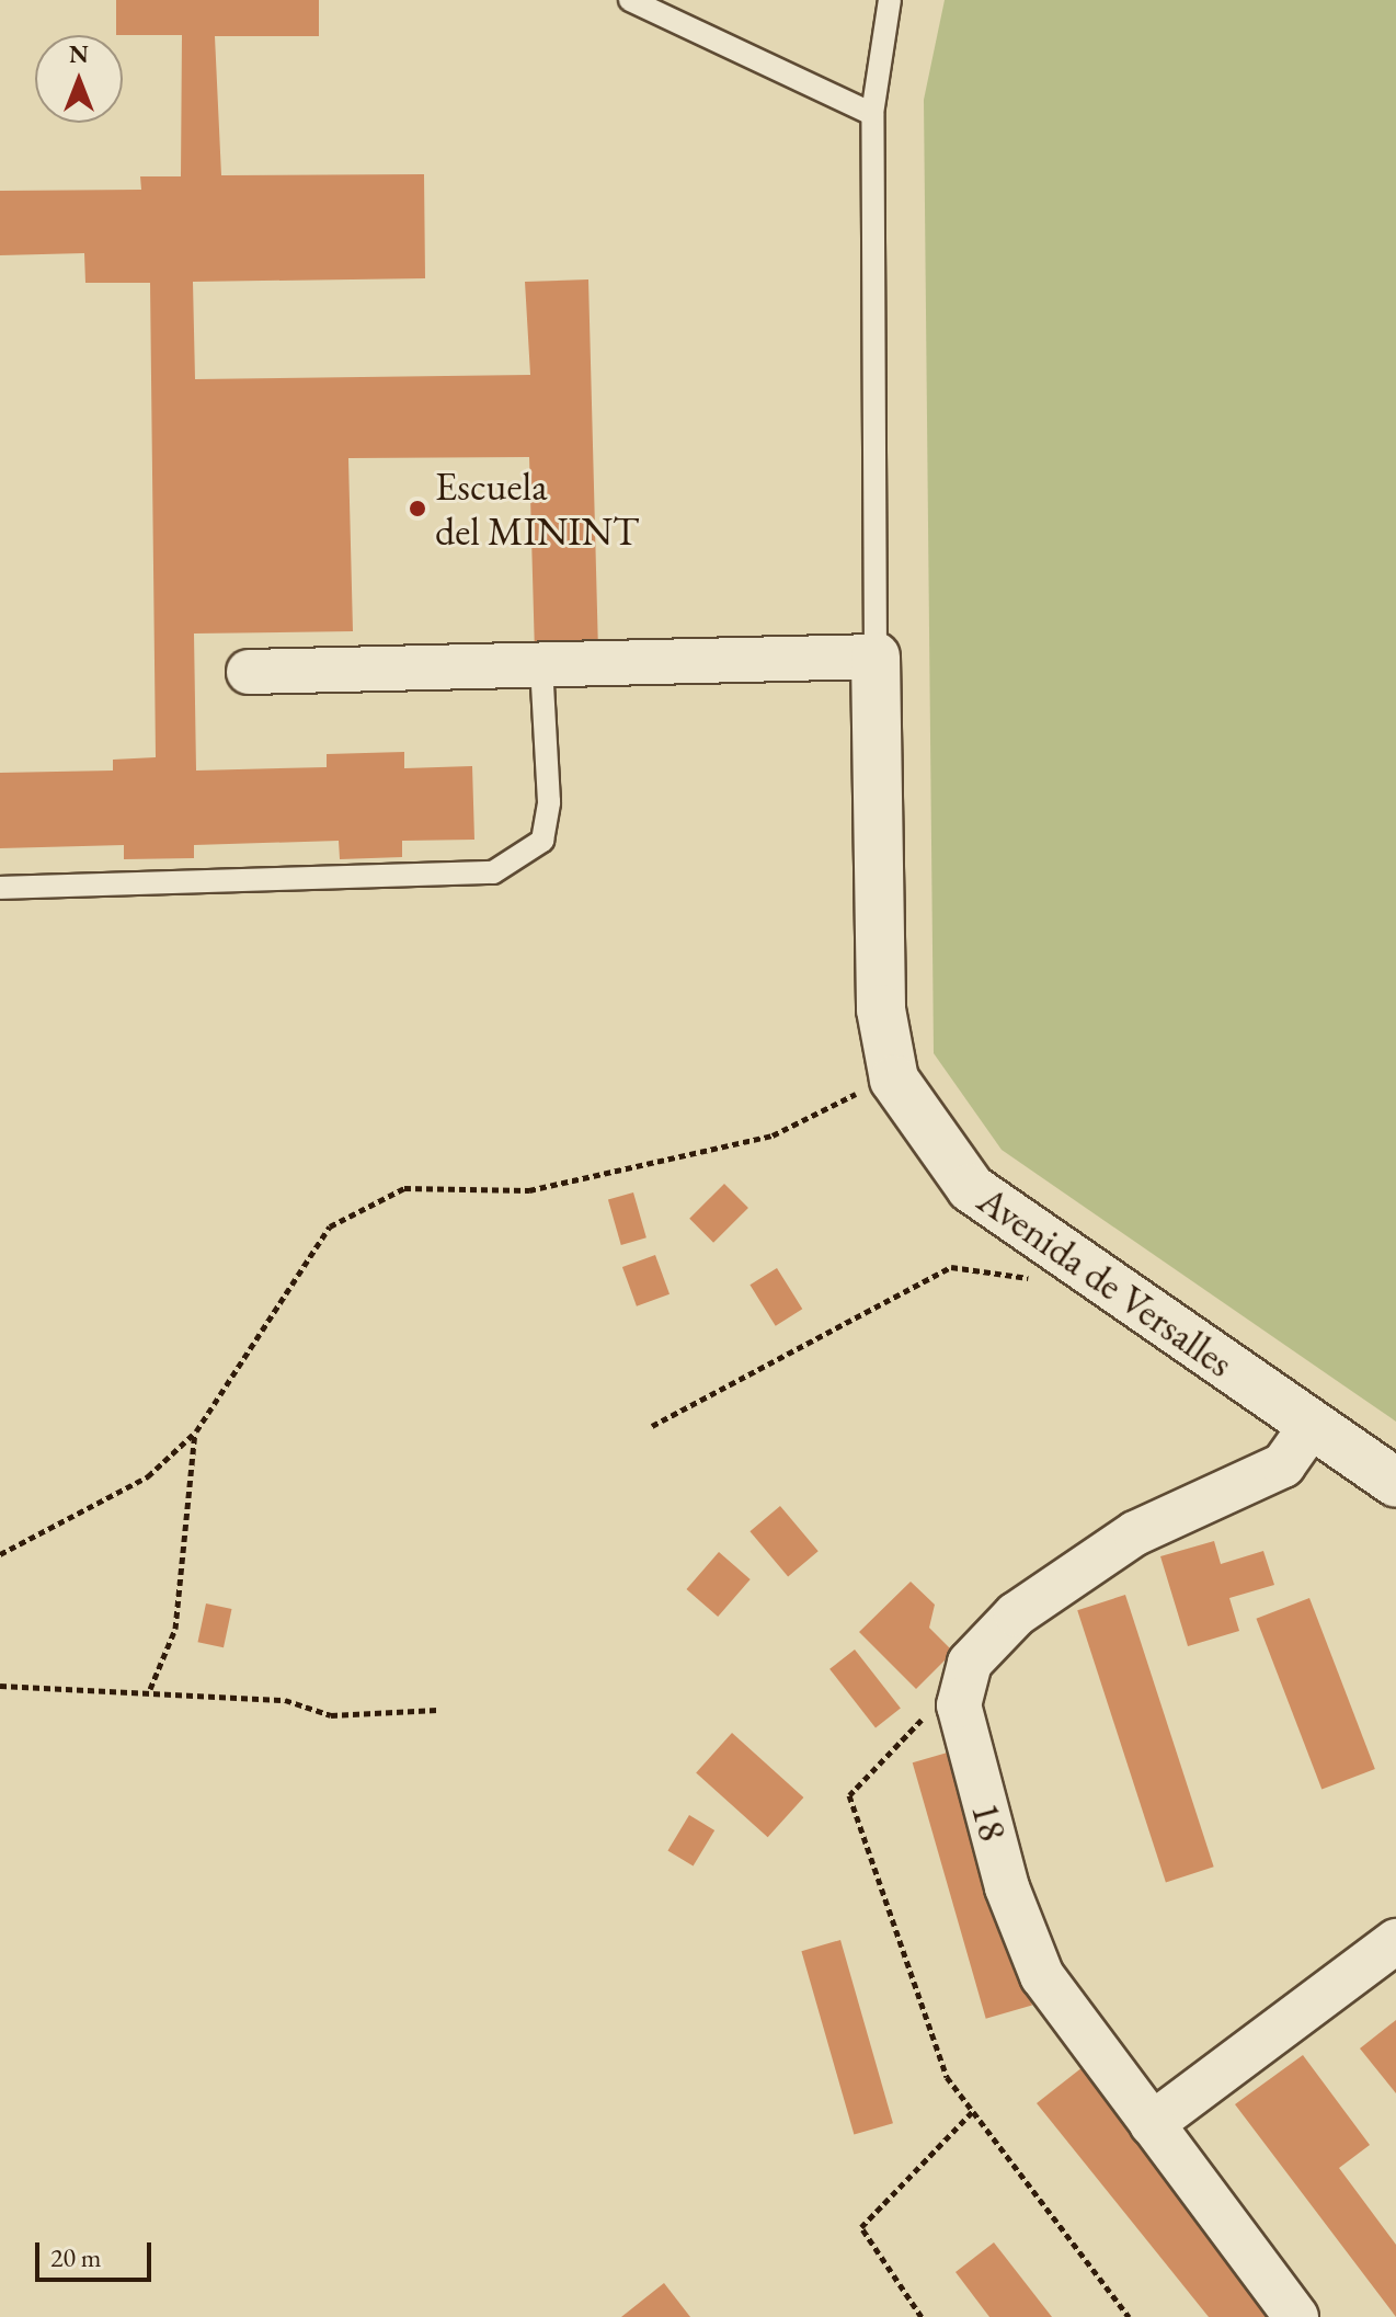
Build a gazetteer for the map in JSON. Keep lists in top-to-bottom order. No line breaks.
{"streets":{"street":["Avenida de Versalles","18"]},"places":["Escuela del MININT"],"scale_bar":"20 m","north":"top"}
